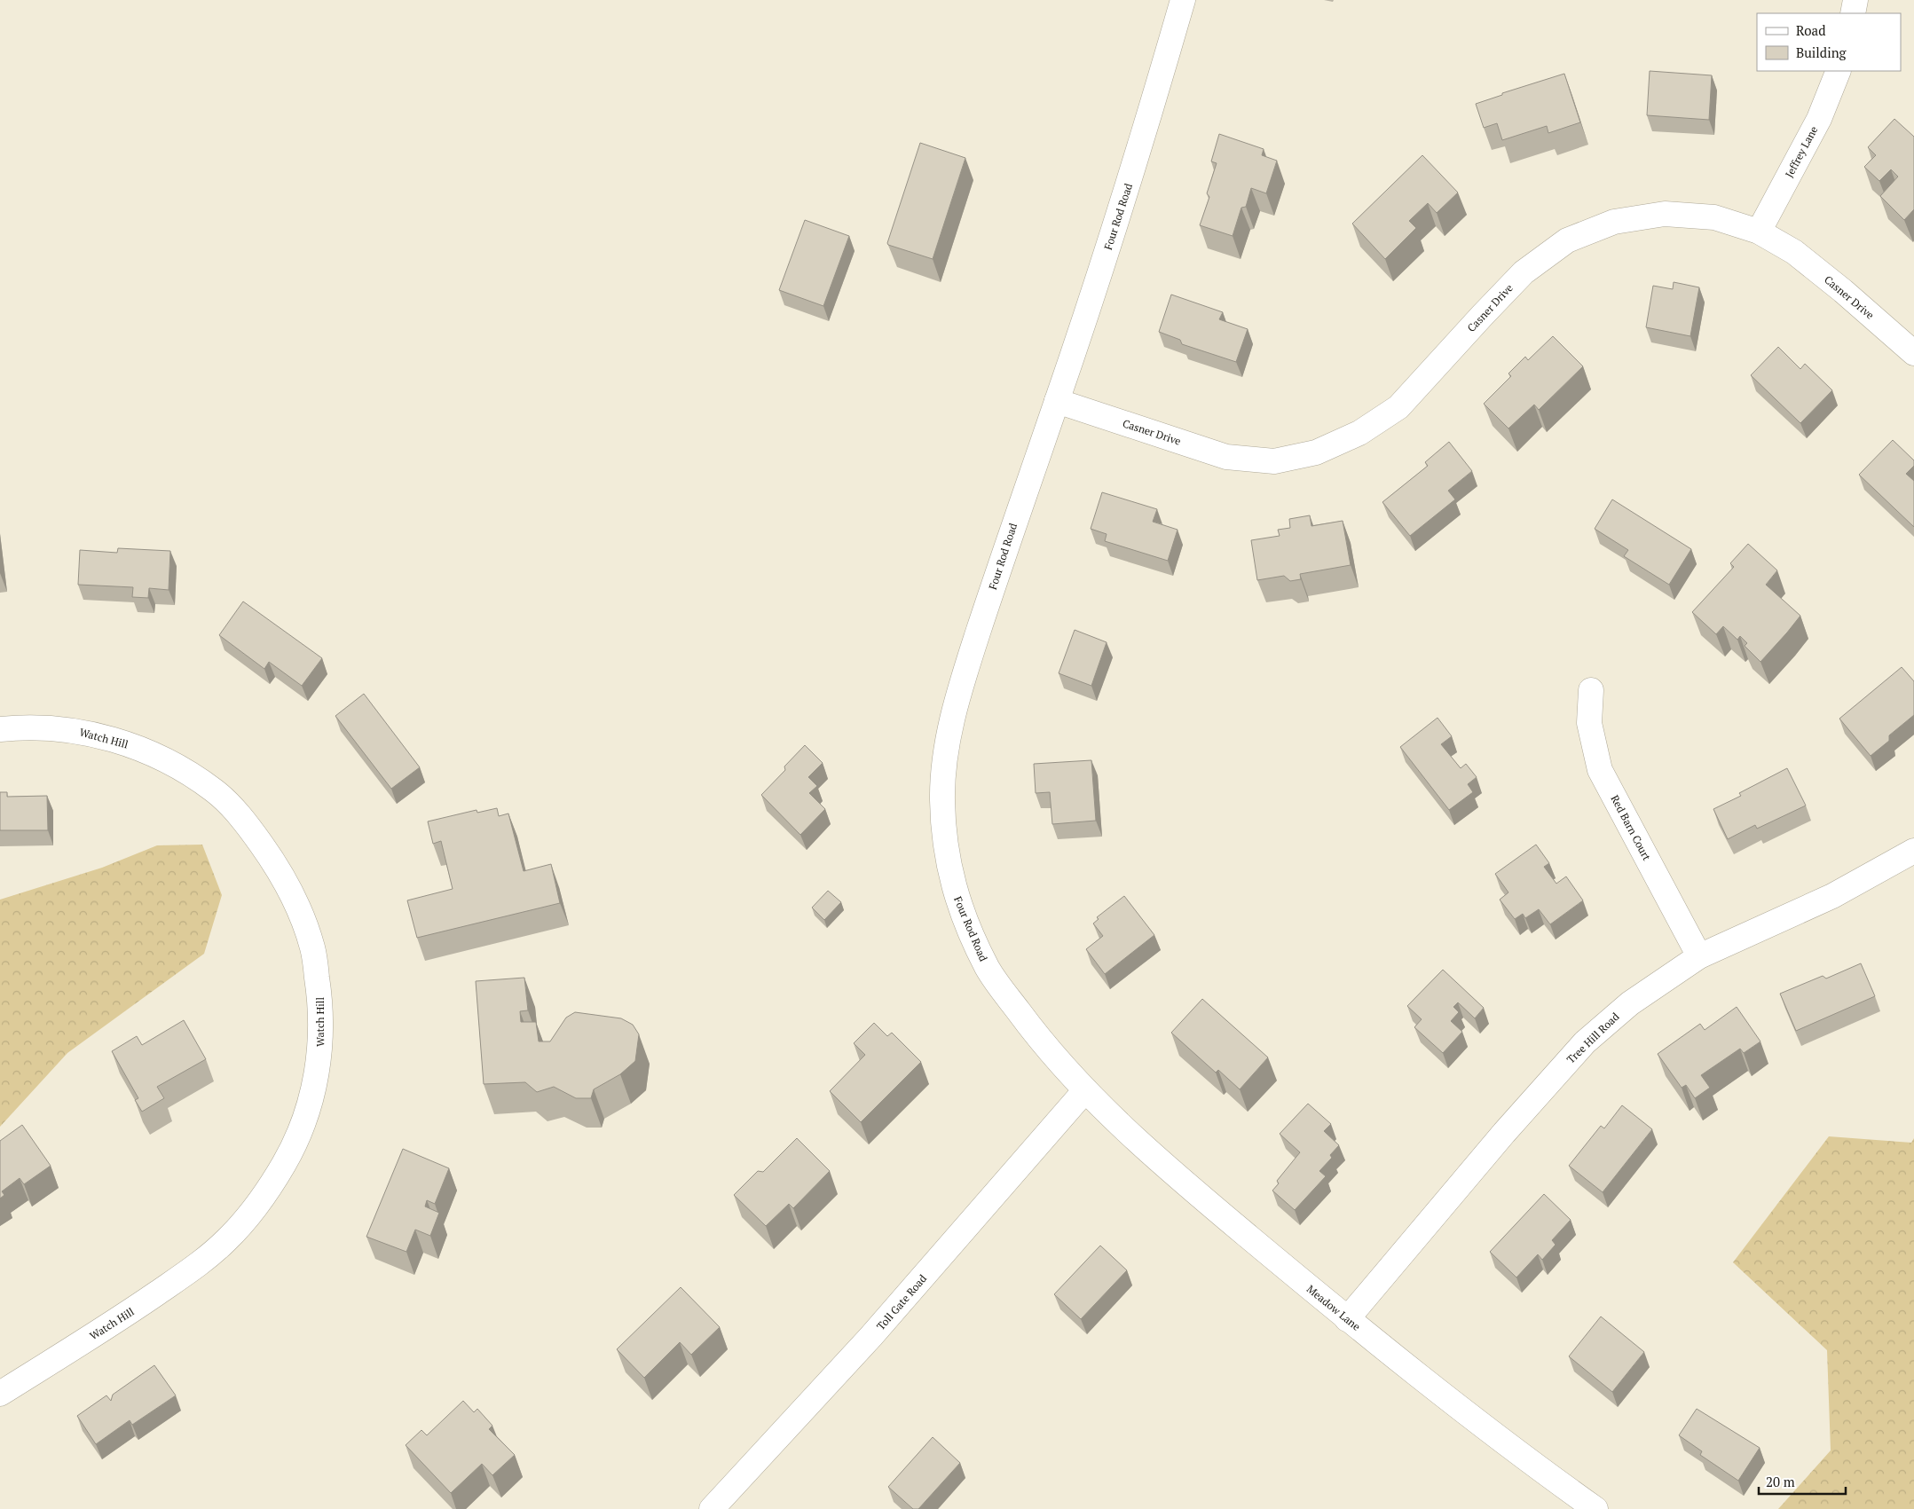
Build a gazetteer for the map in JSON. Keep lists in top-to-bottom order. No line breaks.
{"streets":{"street":["Jeffrey Lane","Four Rod Road","Casner Drive","Watch Hill","Red Barn Court","Tree Hill Road","Toll Gate Road","Meadow Lane"]},"crossings":[["Jeffrey Lane","Casner Drive"],["Four Rod Road","Casner Drive"],["Four Rod Road","Toll Gate Road"],["Four Rod Road","Meadow Lane"],["Red Barn Court","Tree Hill Road"],["Tree Hill Road","Meadow Lane"],["Toll Gate Road","Meadow Lane"]],"legend":["Road","Building"],"scale_bar":"20 m"}
